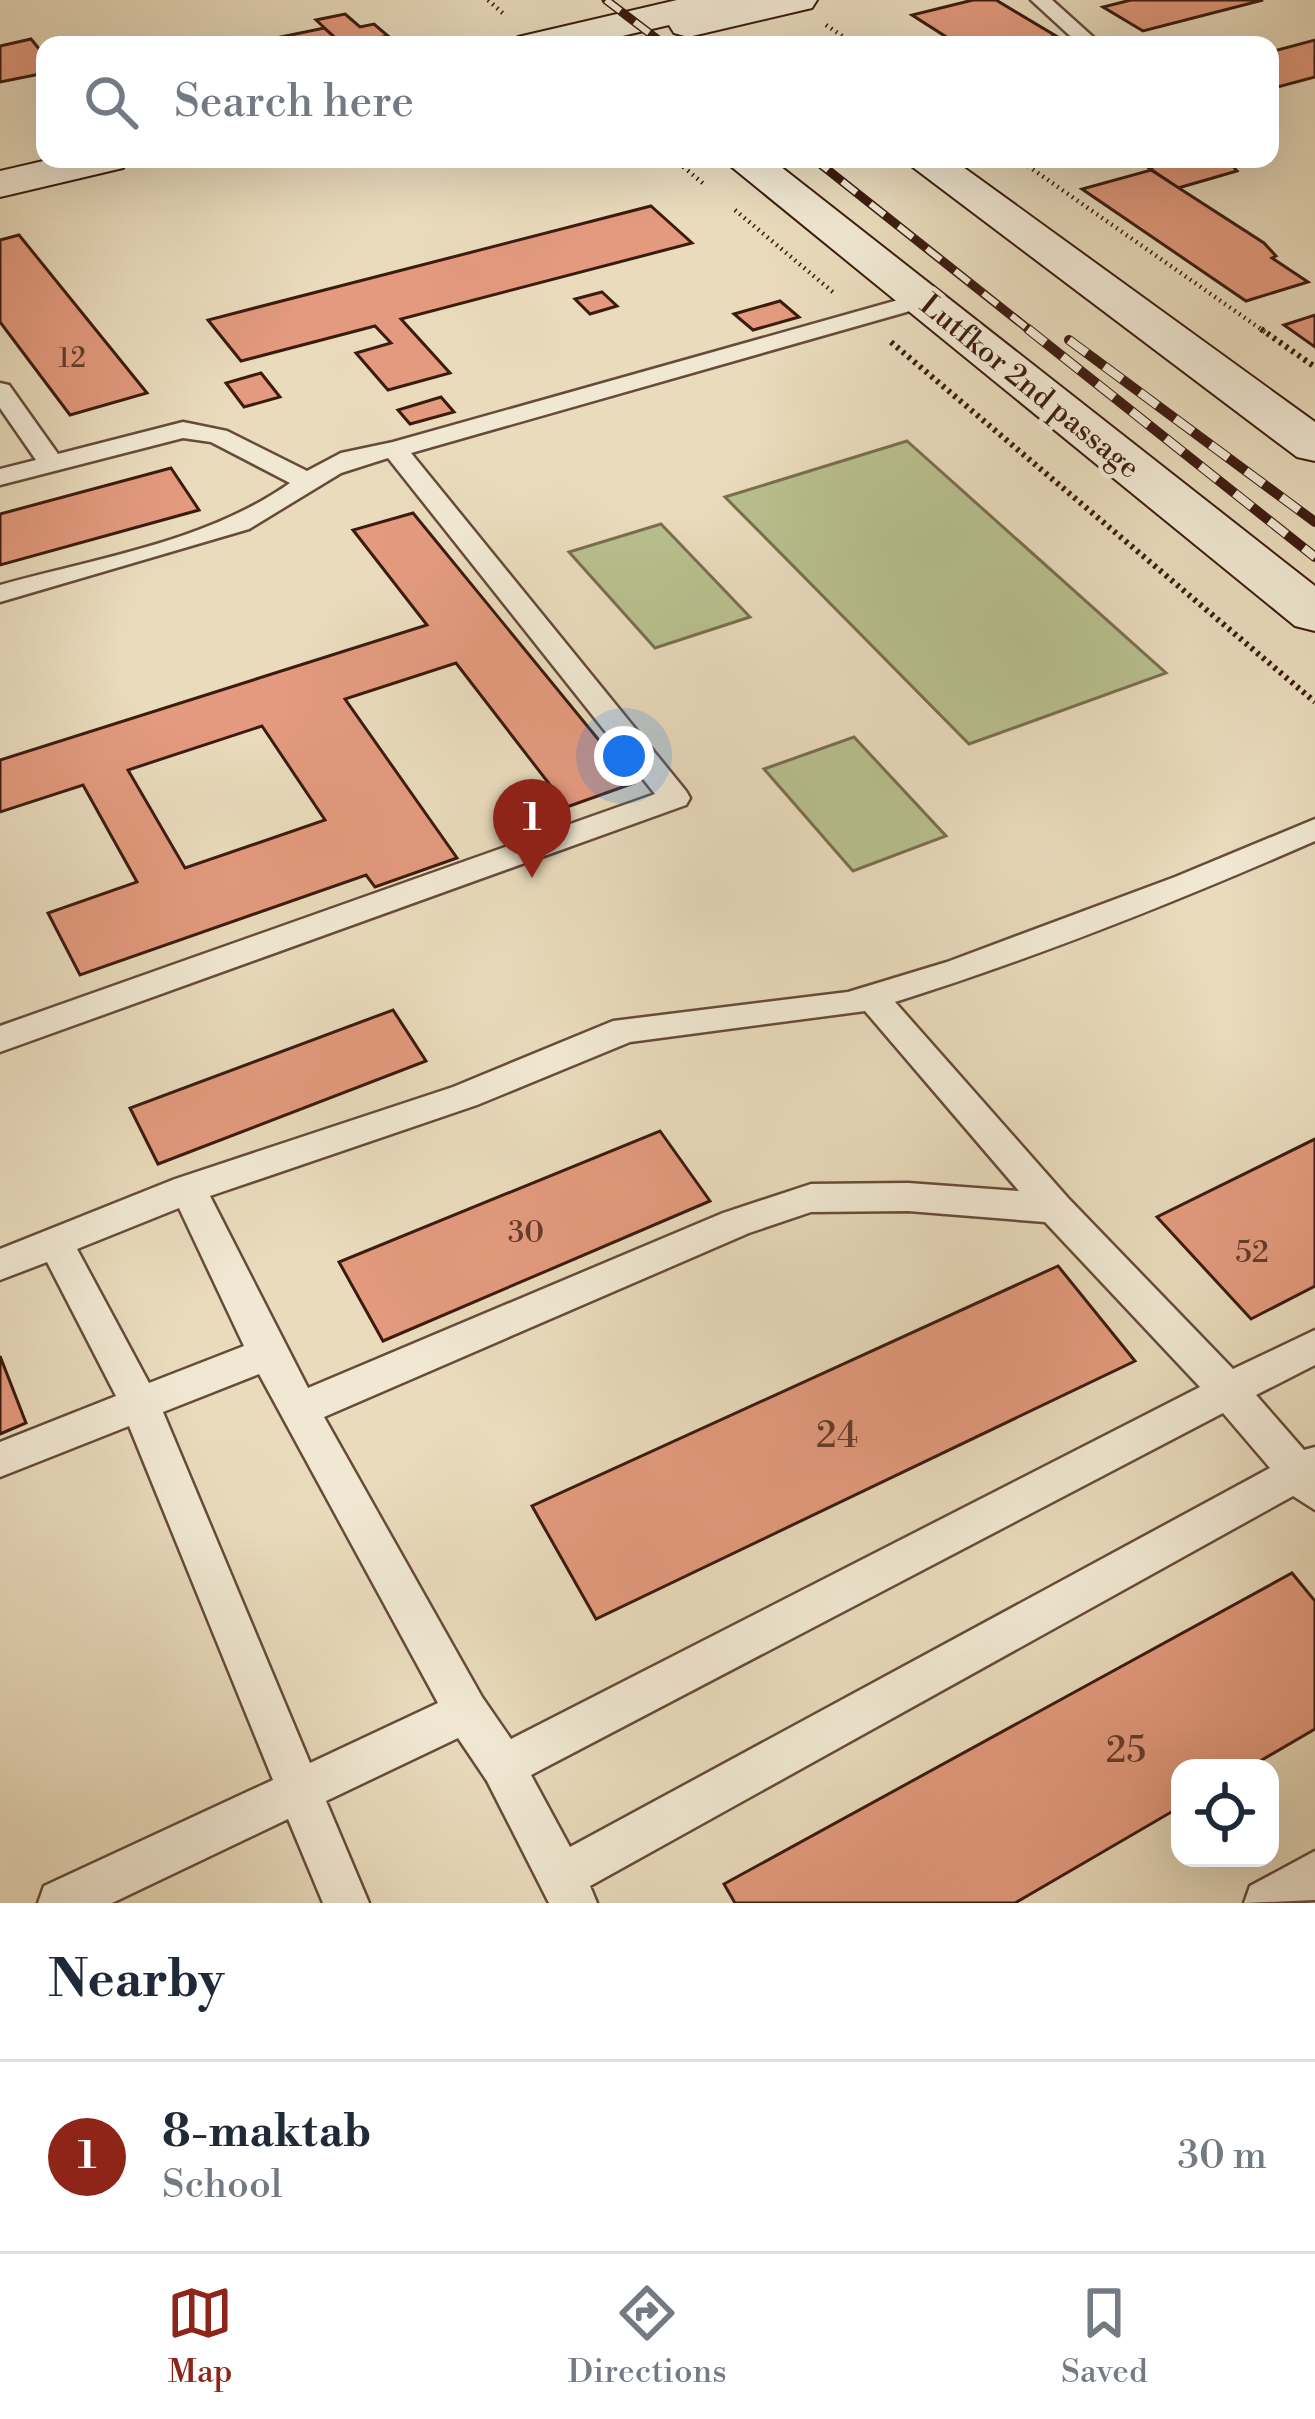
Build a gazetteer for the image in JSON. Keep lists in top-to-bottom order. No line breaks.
{"streets":{"main road":["Lutfkor 2nd passage"]},"house_numbers":["12","30","52","24","25"],"page":{"search":"Search here","pins":"1","heading":"Nearby","list":[{"mark":"1","name":"8-maktab","note":"School","value":"30 m"}],"nav":["Map","Directions","Saved"]}}
